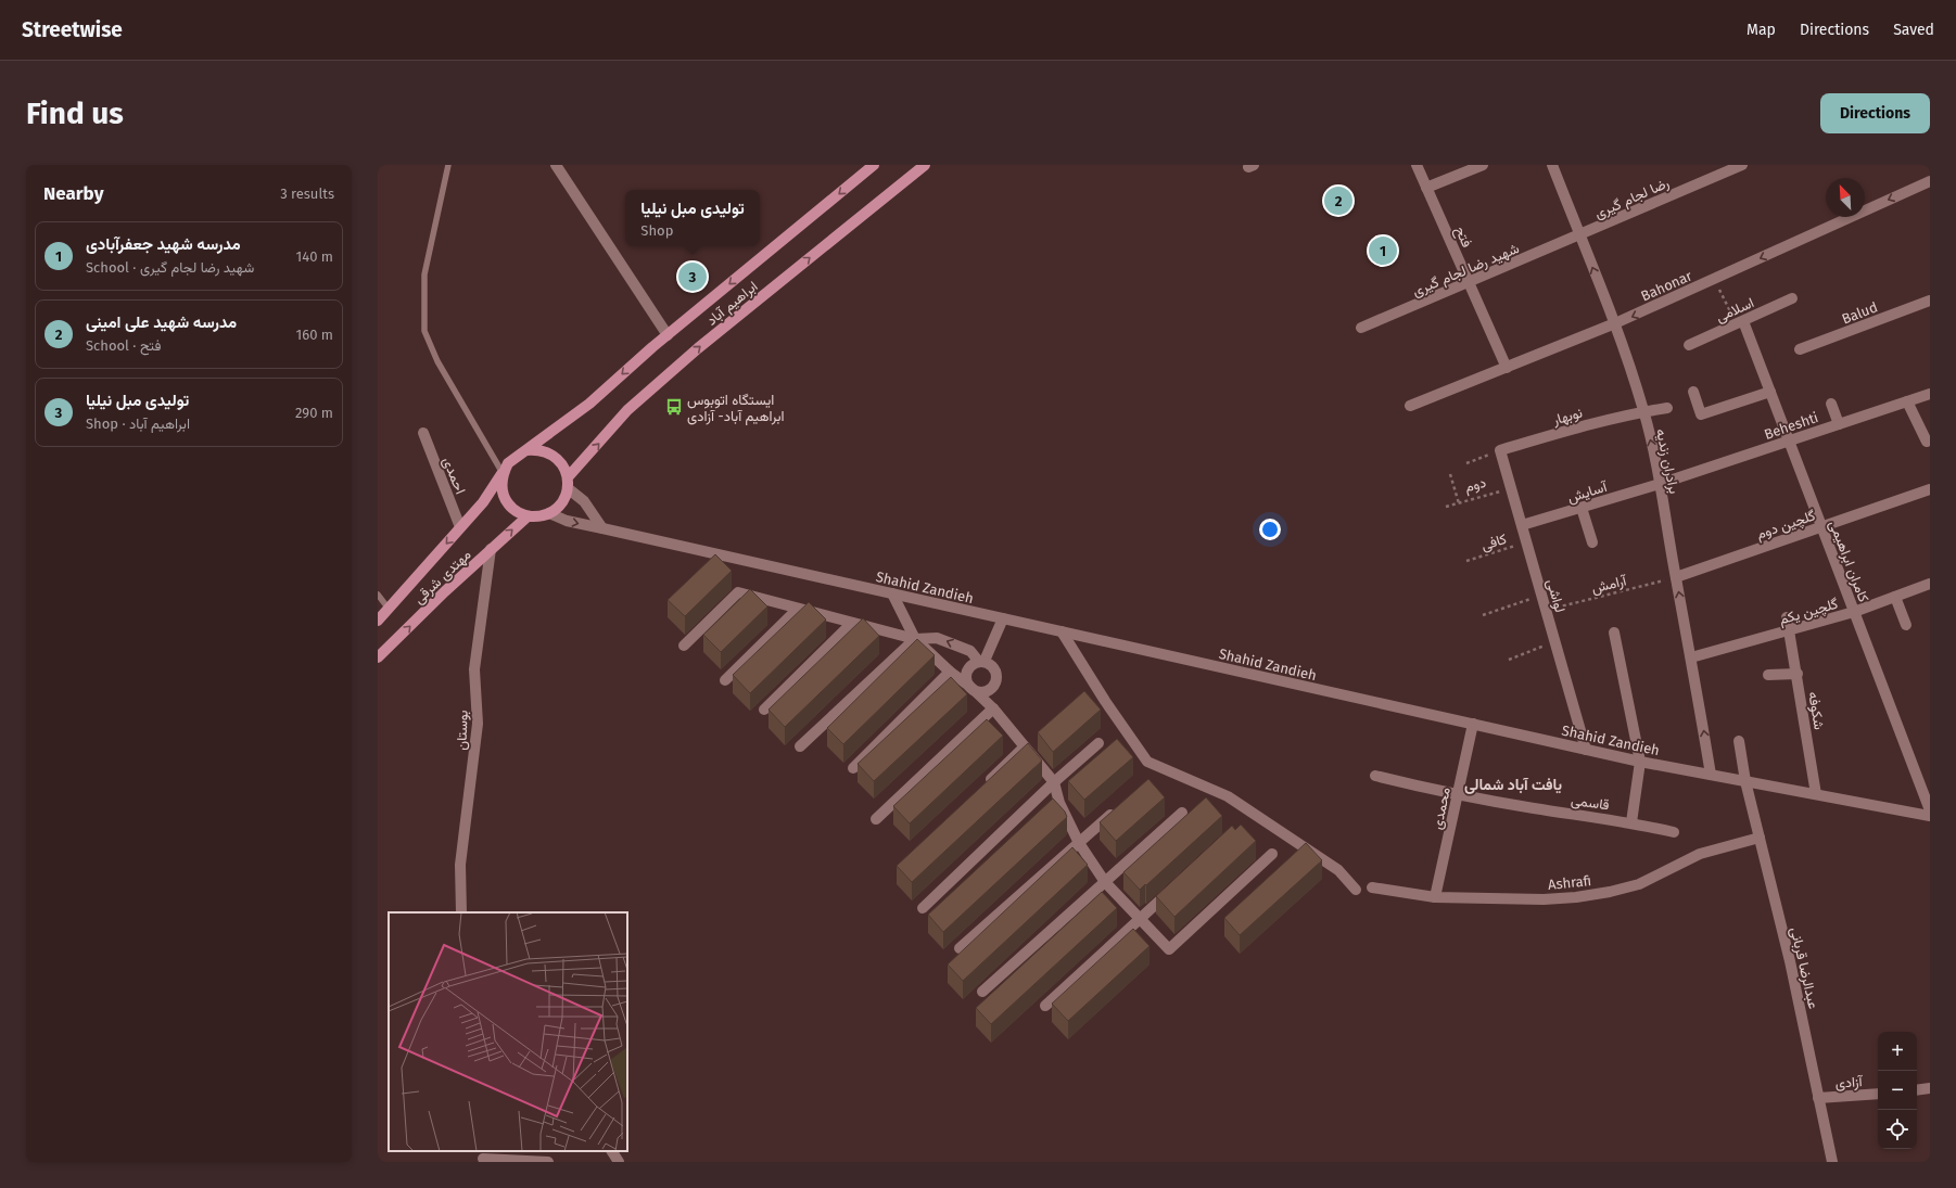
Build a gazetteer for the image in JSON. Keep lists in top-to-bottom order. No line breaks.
{"streets":{"main road":["ابراهیم آباد","مهتدی شرقی"],"street":["رضا لجام گیری","فتح","شهید رضا لجام گیری","Bahonar","اسلامی","Balud","نوبهار","Beheshti","برادران زندیه","احمدی","آسایش","گلچین دوم","کامران ابراهیمی","Shahid Zandieh","لواشی","گلچین یکم","شکوفه","بوستان","قاسمی","محمدی","Ashrafi","عبدالرضا قربانی","آزادی"],"path":["دوم","کافی","آرامش"]},"crossings":[["رضا لجام گیری","شهید رضا لجام گیری"],["رضا لجام گیری","برادران زندیه"],["فتح","شهید رضا لجام گیری"],["فتح","Bahonar"],["شهید رضا لجام گیری","برادران زندیه"],["Bahonar","برادران زندیه"],["ابراهیم آباد","مهتدی شرقی"],["ابراهیم آباد","Shahid Zandieh"],["اسلامی","کامران ابراهیمی"],["نوبهار","برادران زندیه"],["نوبهار","لواشی"],["Beheshti","برادران زندیه"],["Beheshti","آسایش"],["Beheshti","کامران ابراهیمی"],["برادران زندیه","آسایش"],["برادران زندیه","گلچین دوم"],["برادران زندیه","آرامش"],["برادران زندیه","Shahid Zandieh"],["برادران زندیه","گلچین یکم"],["احمدی","مهتدی شرقی"],["دوم","لواشی"],["آسایش","لواشی"],["گلچین دوم","کامران ابراهیمی"],["گلچین دوم","آرامش"],["کافی","لواشی"],["کامران ابراهیمی","گلچین یکم"],["مهتدی شرقی","Shahid Zandieh"],["مهتدی شرقی","بوستان"],["آرامش","لواشی"],["Shahid Zandieh","لواشی"],["Shahid Zandieh","شکوفه"],["Shahid Zandieh","محمدی"],["Shahid Zandieh","عبدالرضا قربانی"],["گلچین یکم","شکوفه"],["قاسمی","محمدی"],["محمدی","Ashrafi"],["Ashrafi","عبدالرضا قربانی"],["عبدالرضا قربانی","آزادی"]],"one_way":["Bahonar"],"districts":["یافت آباد شمالی"],"places":{"bus stop":["ایستگاه اتوبوس ابراهیم آباد- آزادی"]},"north":"top left","page":{"header":"Streetwise","nav":["Map","Directions","Saved"],"buttons":"Directions","title":"Find us","heading":["Nearby","3 results"],"pins":["2","1","3"],"popup":["تولیدی مبل نیلیا","Shop"],"list":[{"mark":"1","name":"مدرسه شهید جعفرآبادی","note":"School · شهید رضا لجام گیری","value":"140 m"},{"mark":"2","name":"مدرسه شهید علی امینی","note":"School · فتح","value":"160 m"},{"mark":"3","name":"تولیدی مبل نیلیا","note":"Shop · ابراهیم آباد","value":"290 m"}],"map_buttons":["+","−"]}}
